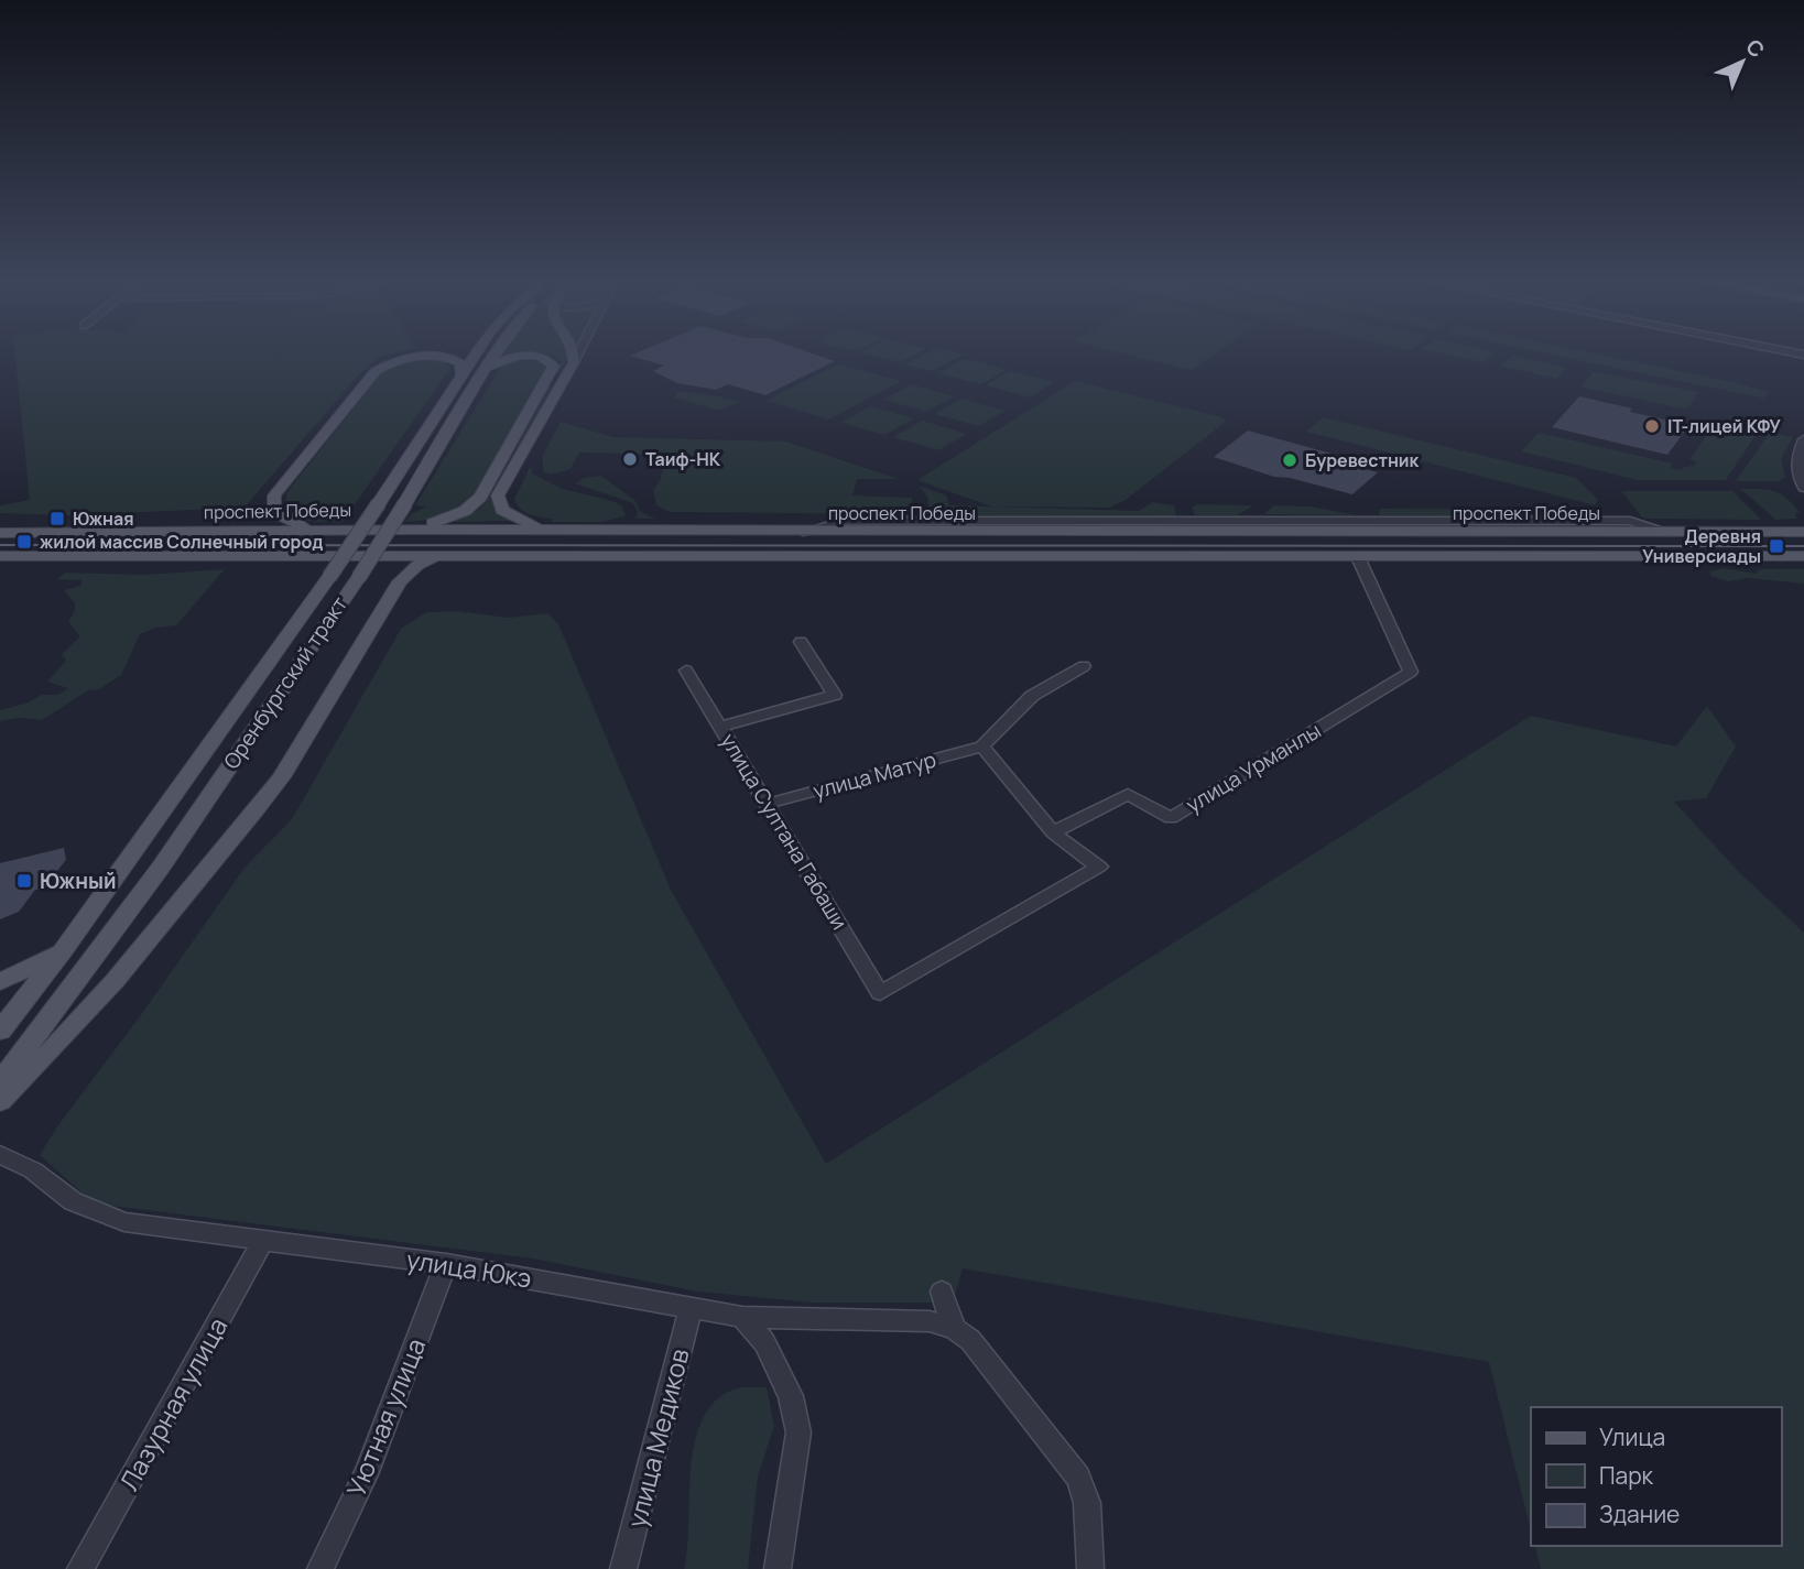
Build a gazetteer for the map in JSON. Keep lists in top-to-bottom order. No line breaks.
{"streets":{"main road":["проспект Победы","Оренбургский тракт"],"street":["улица Урманлы","улица Матур","улица Султана Габаши","улица Юкэ","Лазурная улица","Уютная улица","улица Медиков"]},"crossings":[["улица Урманлы","улица Султана Габаши"],["улица Матур","улица Султана Габаши"],["улица Юкэ","Лазурная улица"],["улица Юкэ","Уютная улица"],["улица Юкэ","улица Медиков"]],"places":{"other":["IT-лицей КФУ","Таиф-НК","Буревестник"],"transit":["Южная","жилой массив Солнечный город","Деревня Универсиады","Южный"]},"legend":["Улица","Парк","Здание"],"north":"top right"}
